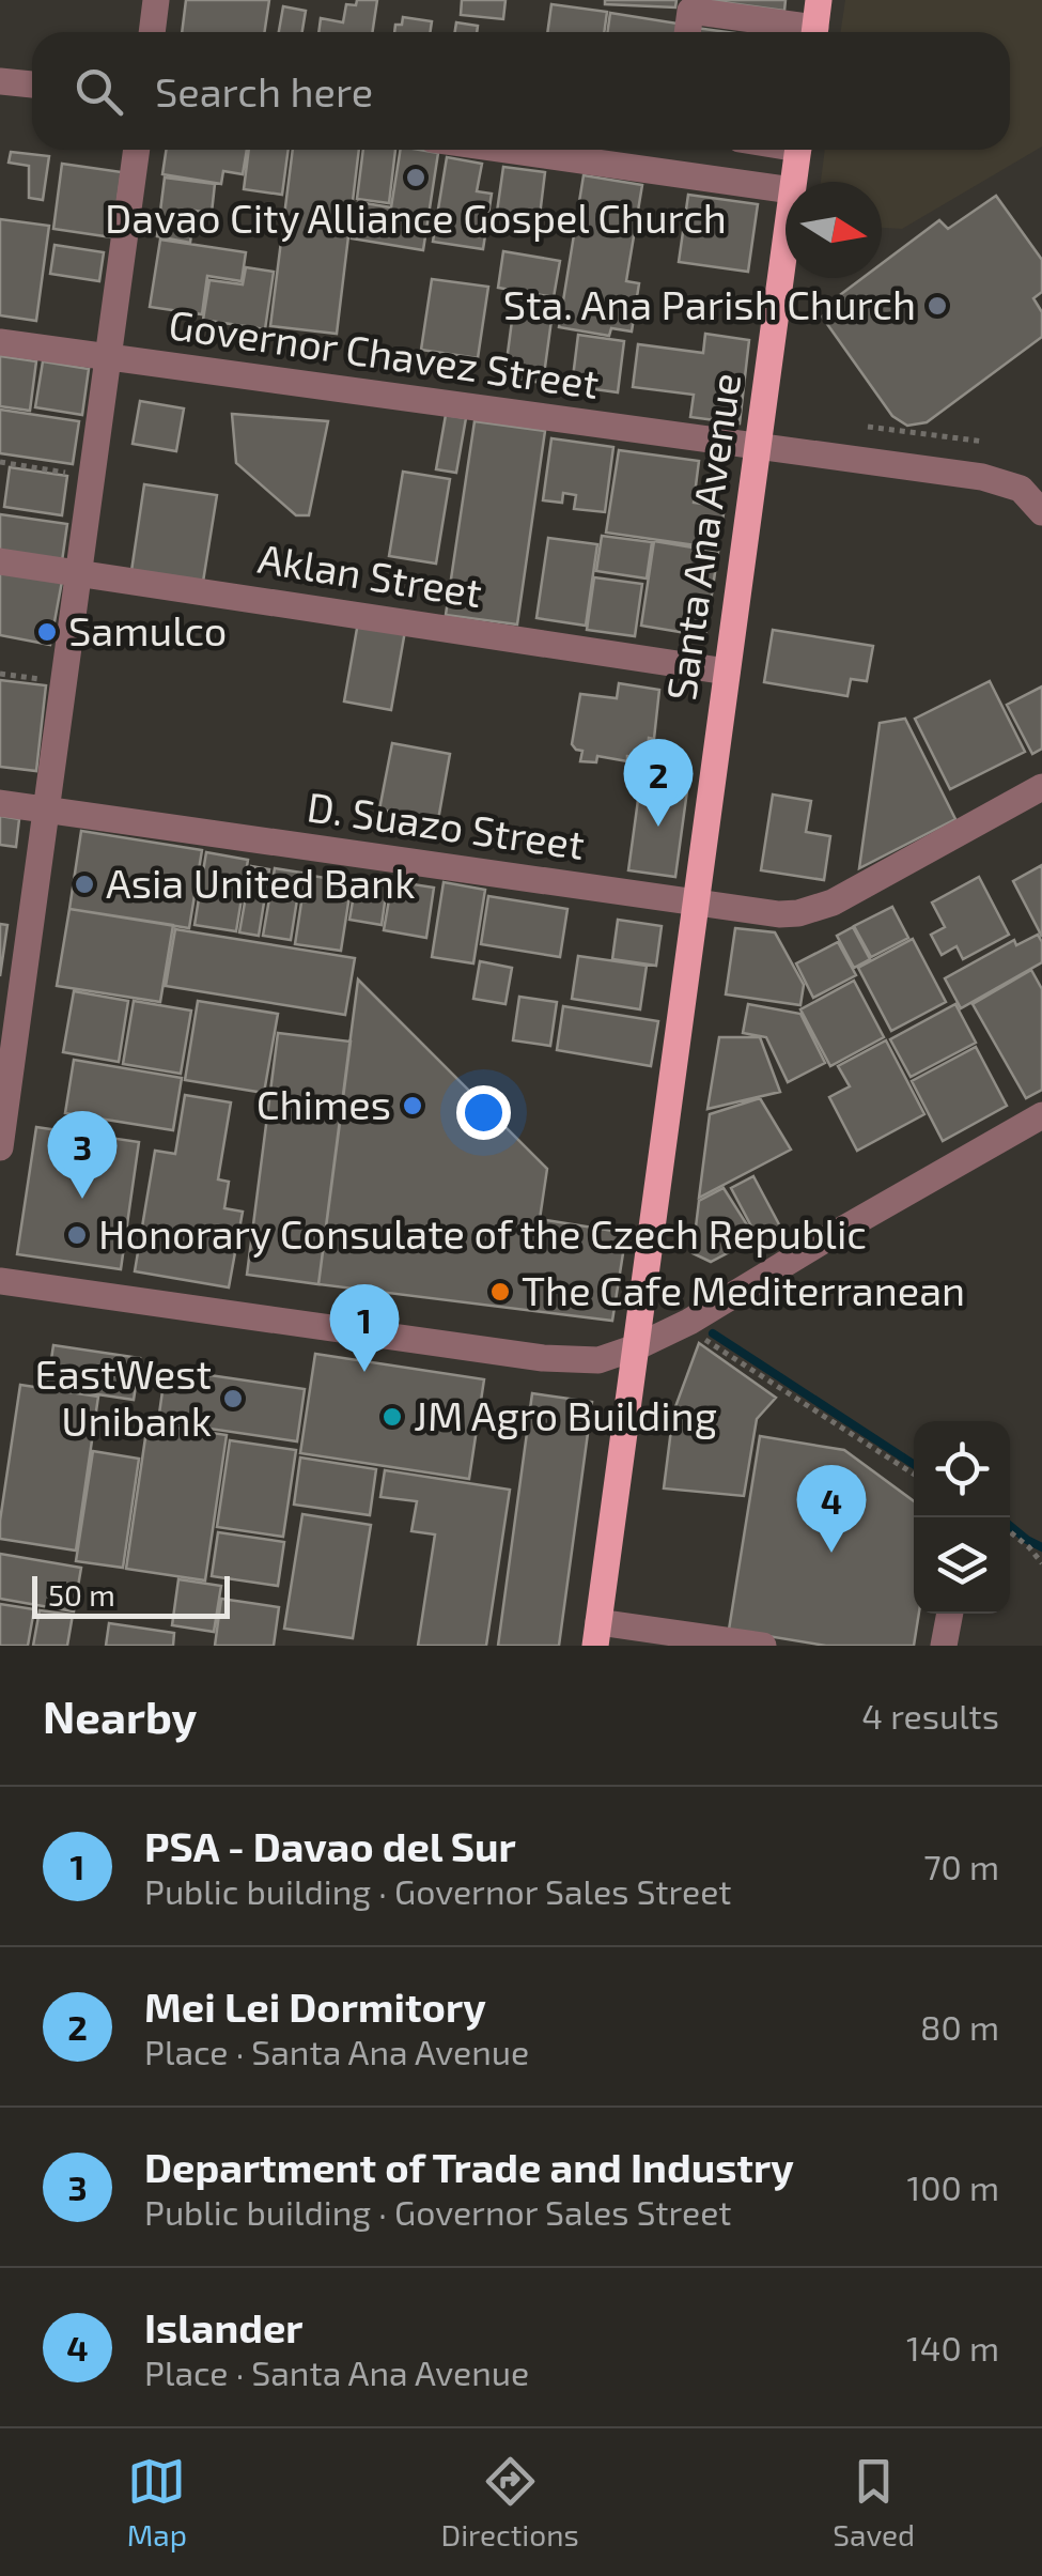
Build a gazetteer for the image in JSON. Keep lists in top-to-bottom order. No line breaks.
{"streets":{"main road":["Santa Ana Avenue"],"street":["Governor Chavez Street","Aklan Street","D. Suazo Street"]},"crossings":[["Governor Chavez Street","Santa Ana Avenue"],["Santa Ana Avenue","Aklan Street"],["Santa Ana Avenue","D. Suazo Street"]],"places":["Davao City Alliance Gospel Church","Sta. Ana Parish Church","Samulco","Asia United Bank","Chimes","Honorary Consulate of the Czech Republic","The Cafe Mediterranean","EastWest Unibank","JM Agro Building"],"scale_bar":"50 m","north":"right","page":{"search":"Search here","pins":["2","3","1","4"],"scale":"50 m","heading":["Nearby","4 results"],"list":[{"mark":"1","name":"PSA - Davao del Sur","note":"Public building · Governor Sales Street","value":"70 m"},{"mark":"2","name":"Mei Lei Dormitory","note":"Place · Santa Ana Avenue","value":"80 m"},{"mark":"3","name":"Department of Trade and Industry","note":"Public building · Governor Sales Street","value":"100 m"},{"mark":"4","name":"Islander","note":"Place · Santa Ana Avenue","value":"140 m"}],"nav":["Map","Directions","Saved"]}}
